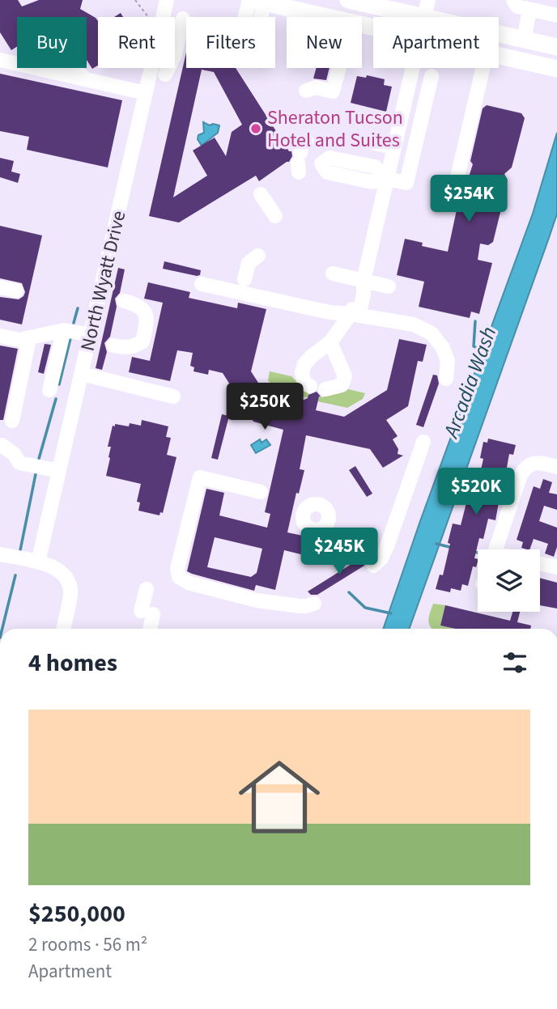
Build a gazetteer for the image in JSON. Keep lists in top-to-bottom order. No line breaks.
{"streets":{"street":["North Wyatt Drive"]},"water":["Arcadia Wash"],"places":["Sheraton Tucson Hotel and Suites"],"page":{"chip":["Buy","Rent","Filters","New","Apartment"],"price":["$254K","$250K","$520K","$245K"],"heading":"4 homes","list":[{"name":"$250,000","note":"2 rooms · 56 m² · Apartment"}]}}
